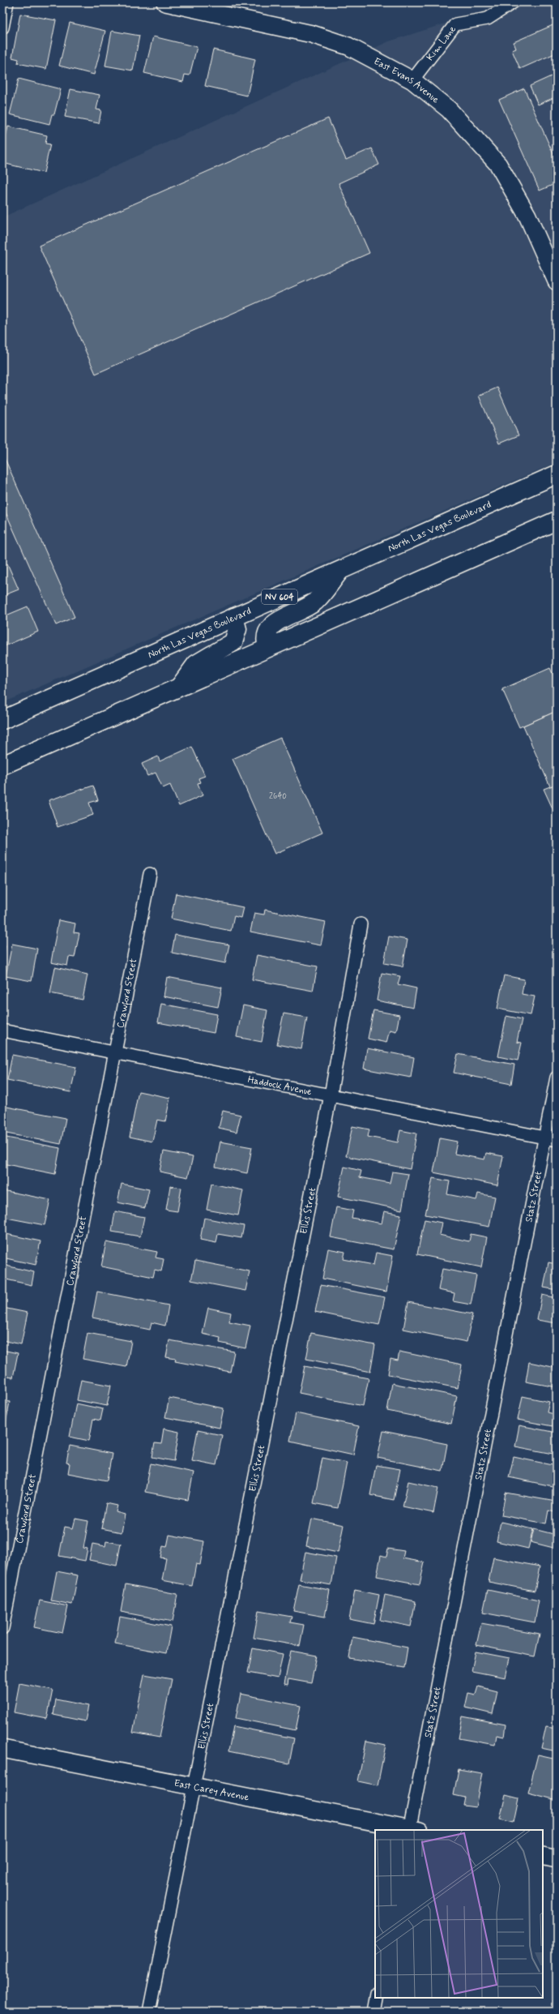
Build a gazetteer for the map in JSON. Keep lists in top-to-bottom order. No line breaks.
{"streets":{"main road":["North Las Vegas Boulevard","NV 604"],"street":["Kim Lane","East Evans Avenue","Crawford Street","Haddock Avenue","Statz Street","Ellis Street","East Carey Avenue"]},"crossings":[["Kim Lane","East Evans Avenue"],["Crawford Street","Haddock Avenue"],["Haddock Avenue","Statz Street"],["Haddock Avenue","Ellis Street"],["Statz Street","East Carey Avenue"],["Ellis Street","East Carey Avenue"]],"house_numbers":["2640"]}
